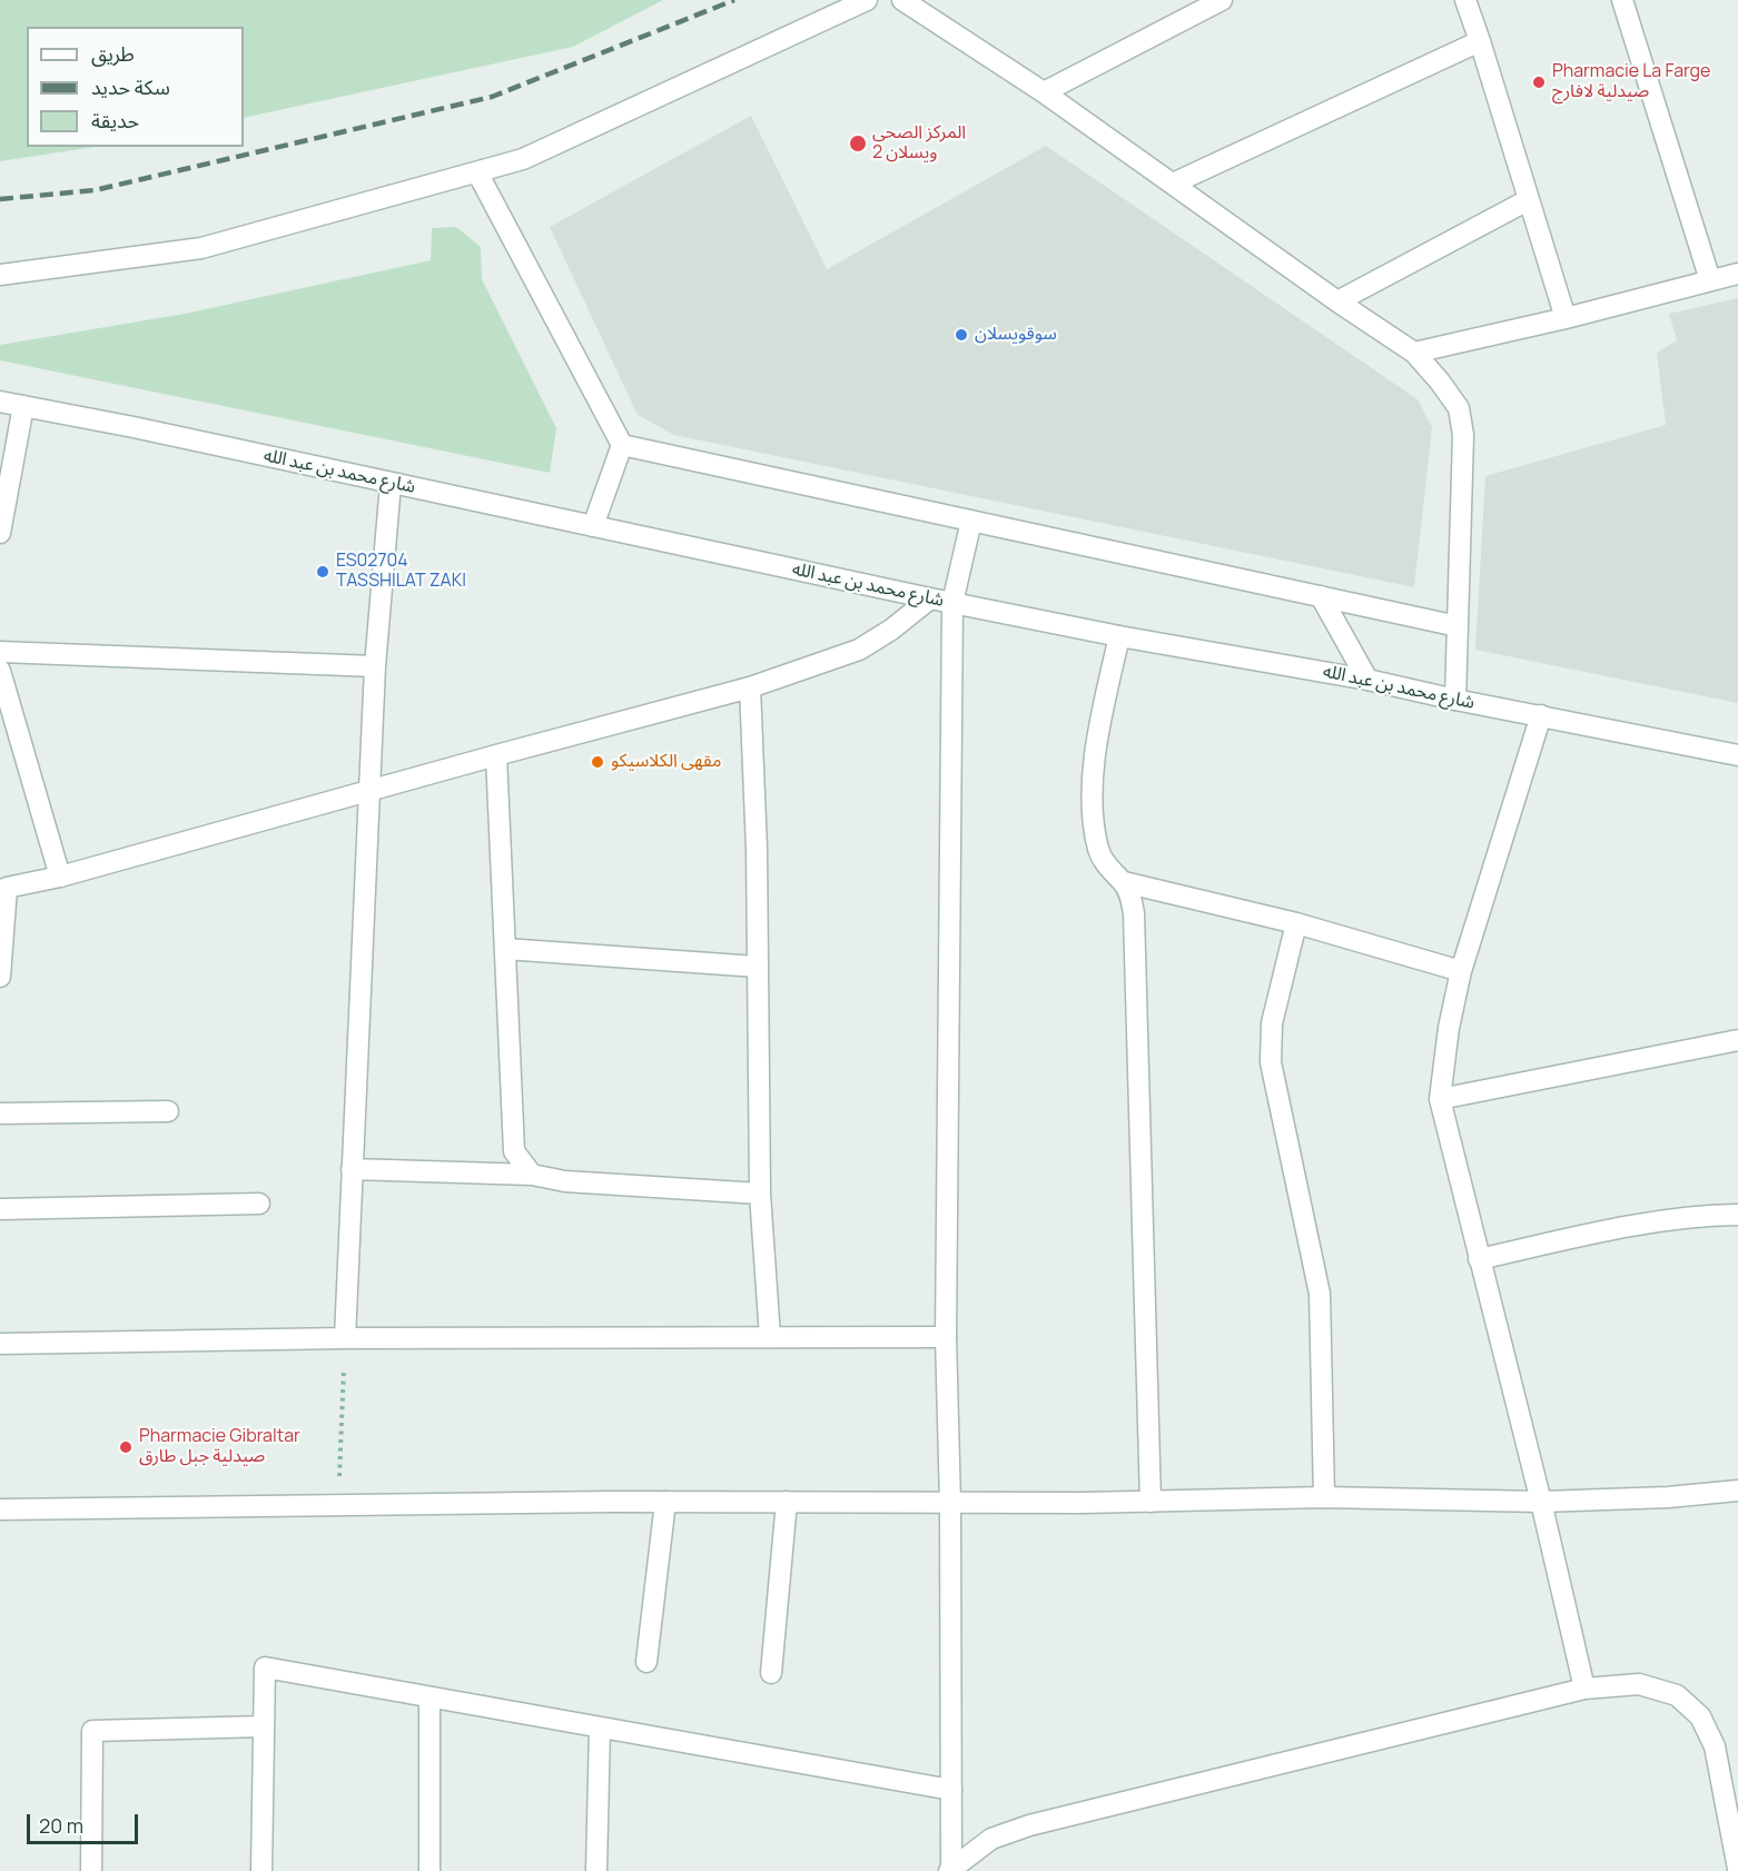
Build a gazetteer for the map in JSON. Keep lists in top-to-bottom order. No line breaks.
{"streets":{"street":["شارع محمد بن عبد الله"]},"places":["Pharmacie La Farge صيدلية لافارج","المركز الصحي ويسلان 2","سوقويسلان","ES02704 TASSHILAT ZAKI","مقهى الكلاسيكو","Pharmacie Gibraltar صيدلية جبل طارق"],"legend":["طريق","سكة حديد","حديقة"],"scale_bar":"20 m"}
